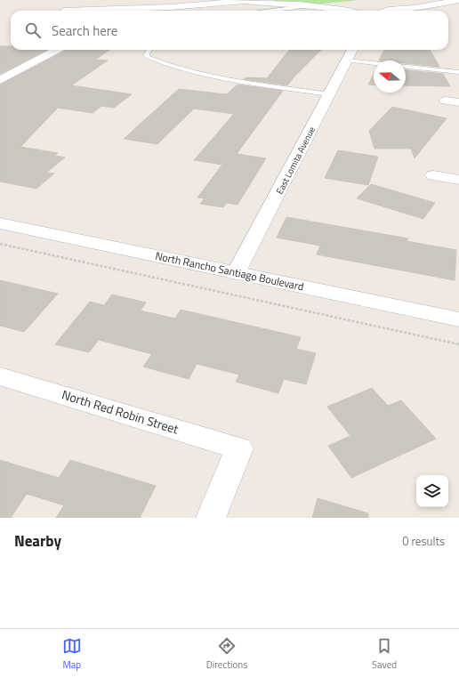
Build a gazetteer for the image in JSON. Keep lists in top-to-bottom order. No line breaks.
{"streets":{"street":["East Lomita Avenue","North Rancho Santiago Boulevard","North Red Robin Street"]},"crossings":[["East Lomita Avenue","North Rancho Santiago Boulevard"]],"north":"left","page":{"search":"Search here","heading":["Nearby","0 results"],"nav":["Map","Directions","Saved"]}}
